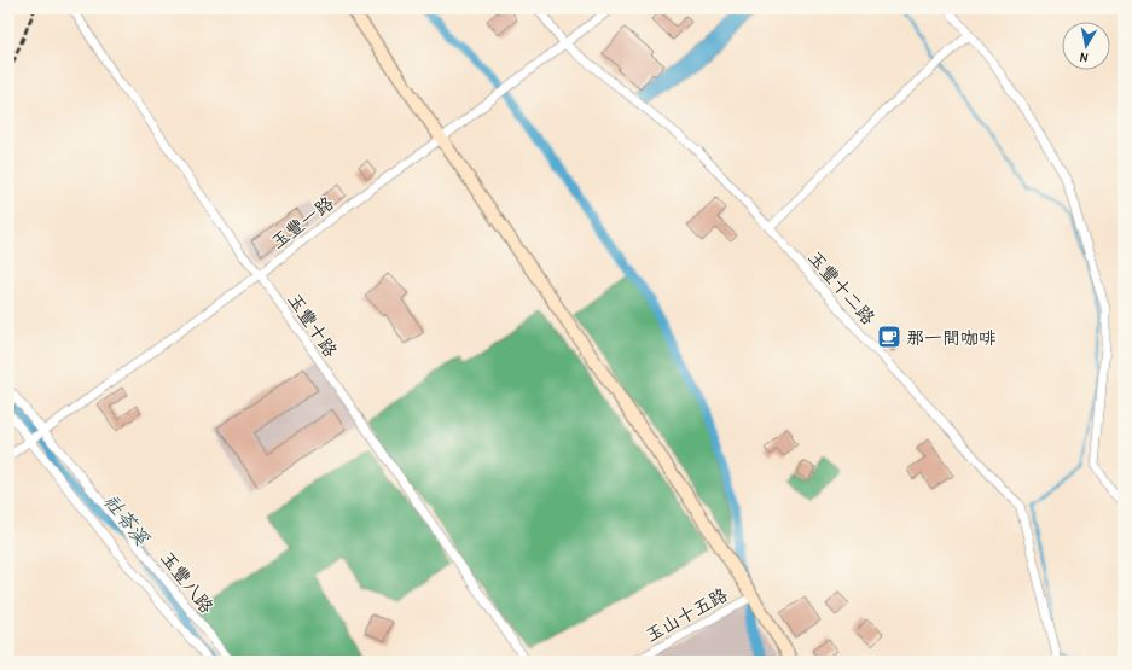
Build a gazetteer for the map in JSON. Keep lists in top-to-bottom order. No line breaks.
{"streets":{"street":["玉豐一路","玉豐十二路","玉豐十路","玉豐八路","玉山十五路"]},"crossings":[["玉豐一路","玉豐十二路"],["玉豐一路","玉豐十路"],["玉豐一路","玉豐八路"]],"water":["社苓溪"],"places":{"cafe":["那一間咖啡"]},"north":"bottom"}
